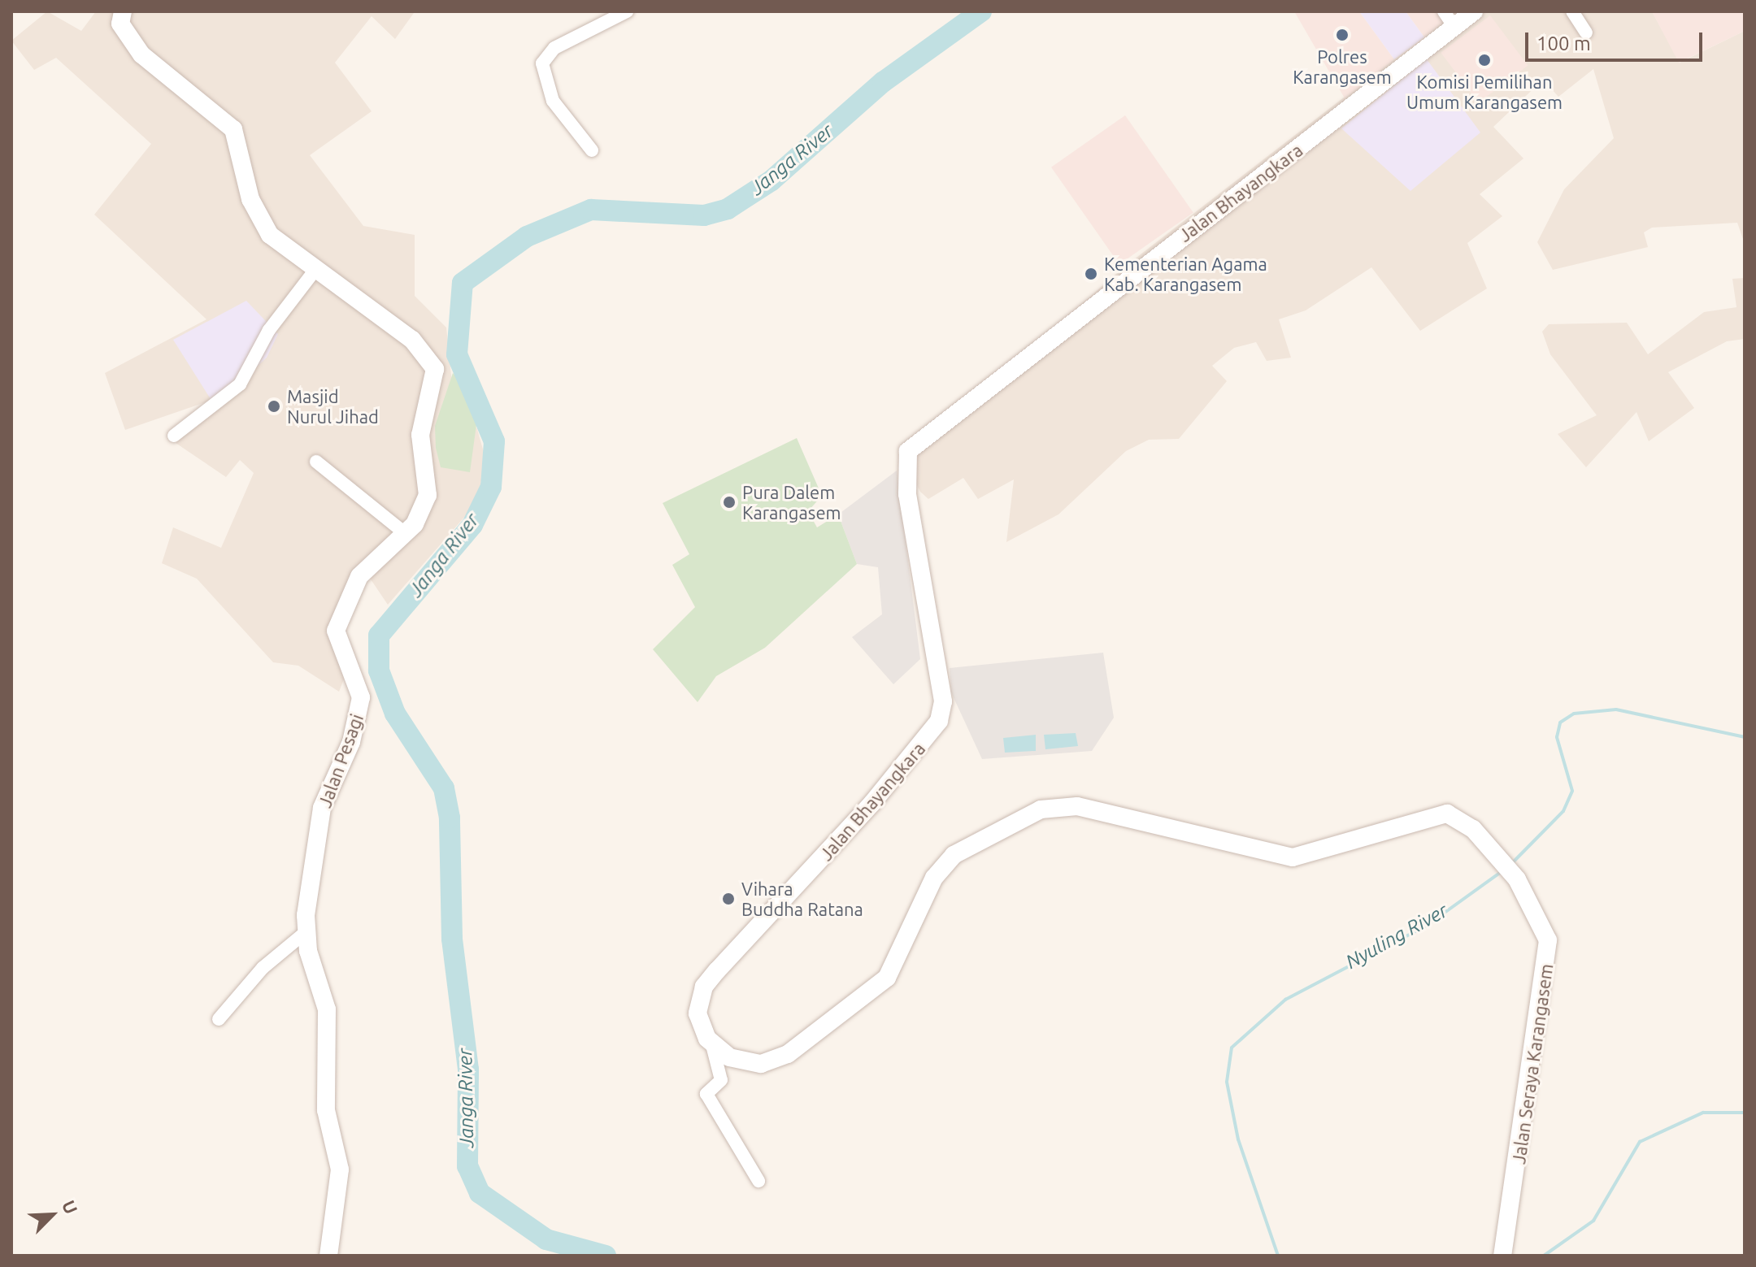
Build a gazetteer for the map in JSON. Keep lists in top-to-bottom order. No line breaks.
{"streets":{"street":["Jalan Bhayangkara","Jalan Pesagi","Jalan Seraya Karangasem"]},"crossings":[["Jalan Bhayangkara","Jalan Seraya Karangasem"]],"water":["Janga River","Nyuling River"],"places":["Polres Karangasem","Komisi Pemilihan Umum Karangasem","Kementerian Agama Kab. Karangasem","Masjid Nurul Jihad","Pura Dalem Karangasem","Vihara Buddha Ratana"],"scale_bar":"100 m","north":"top right"}
